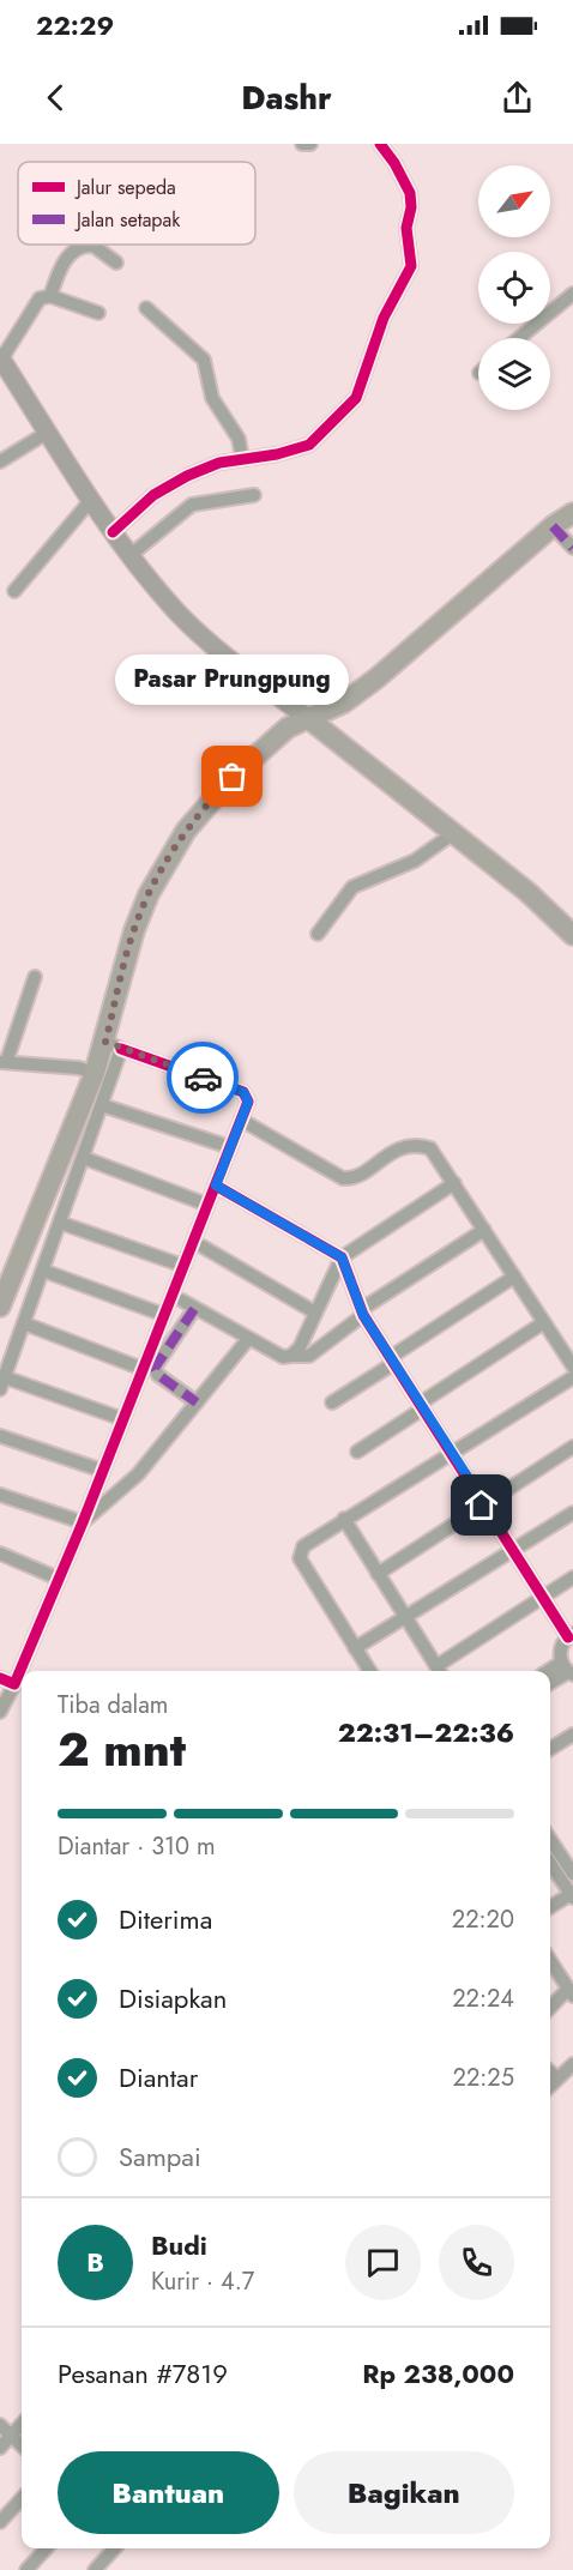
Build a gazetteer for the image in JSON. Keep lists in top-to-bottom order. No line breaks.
{"places":["Pasar Prungpung"],"legend":["Jalur sepeda","Jalan setapak"],"north":"top right","page":{"status":"22:29","header":"Dashr","bubble":"Pasar Prungpung","heading":["2 mnt","Tiba dalam","22:31–22:36"],"panel":["Budi","Kurir · 4.7","Pesanan #7819","Rp 238,000"],"bar":"Diantar · 310 m","list":[["Diterima","22:20"],["Disiapkan","22:24"],["Diantar","22:25"],"Sampai"],"round":"B","buttons":["Bantuan","Bagikan"]}}
